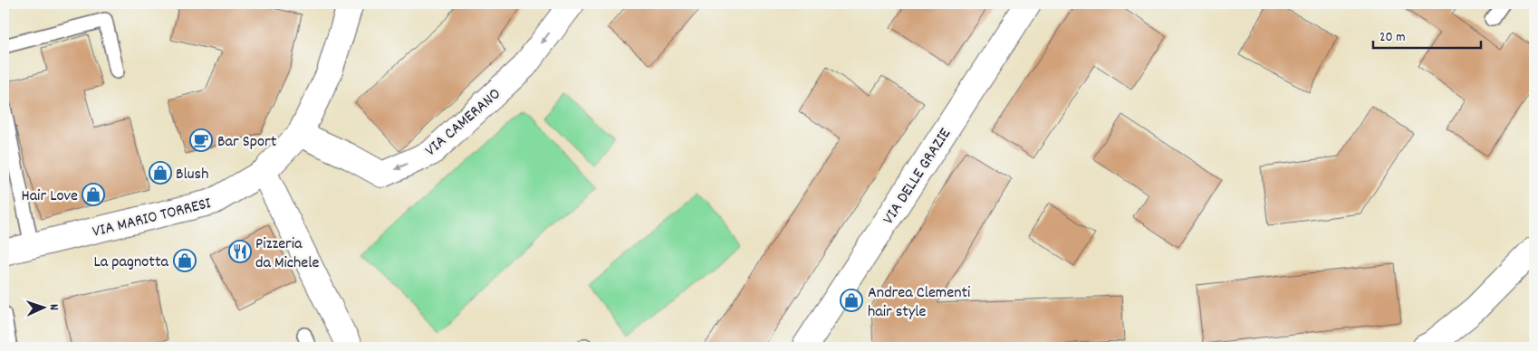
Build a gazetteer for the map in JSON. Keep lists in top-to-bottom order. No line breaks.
{"streets":{"street":["VIA CAMERANO","VIA DELLE GRAZIE","VIA MARIO TORRESI"]},"crossings":[["VIA CAMERANO","VIA MARIO TORRESI"]],"one_way":["VIA CAMERANO"],"places":{"cafe":["Bar Sport"],"shop":["Blush","Hair Love","La pagnotta","Andrea Clementi hair style"],"restaurant":["Pizzeria da Michele"]},"scale_bar":"20 m","north":"right"}
